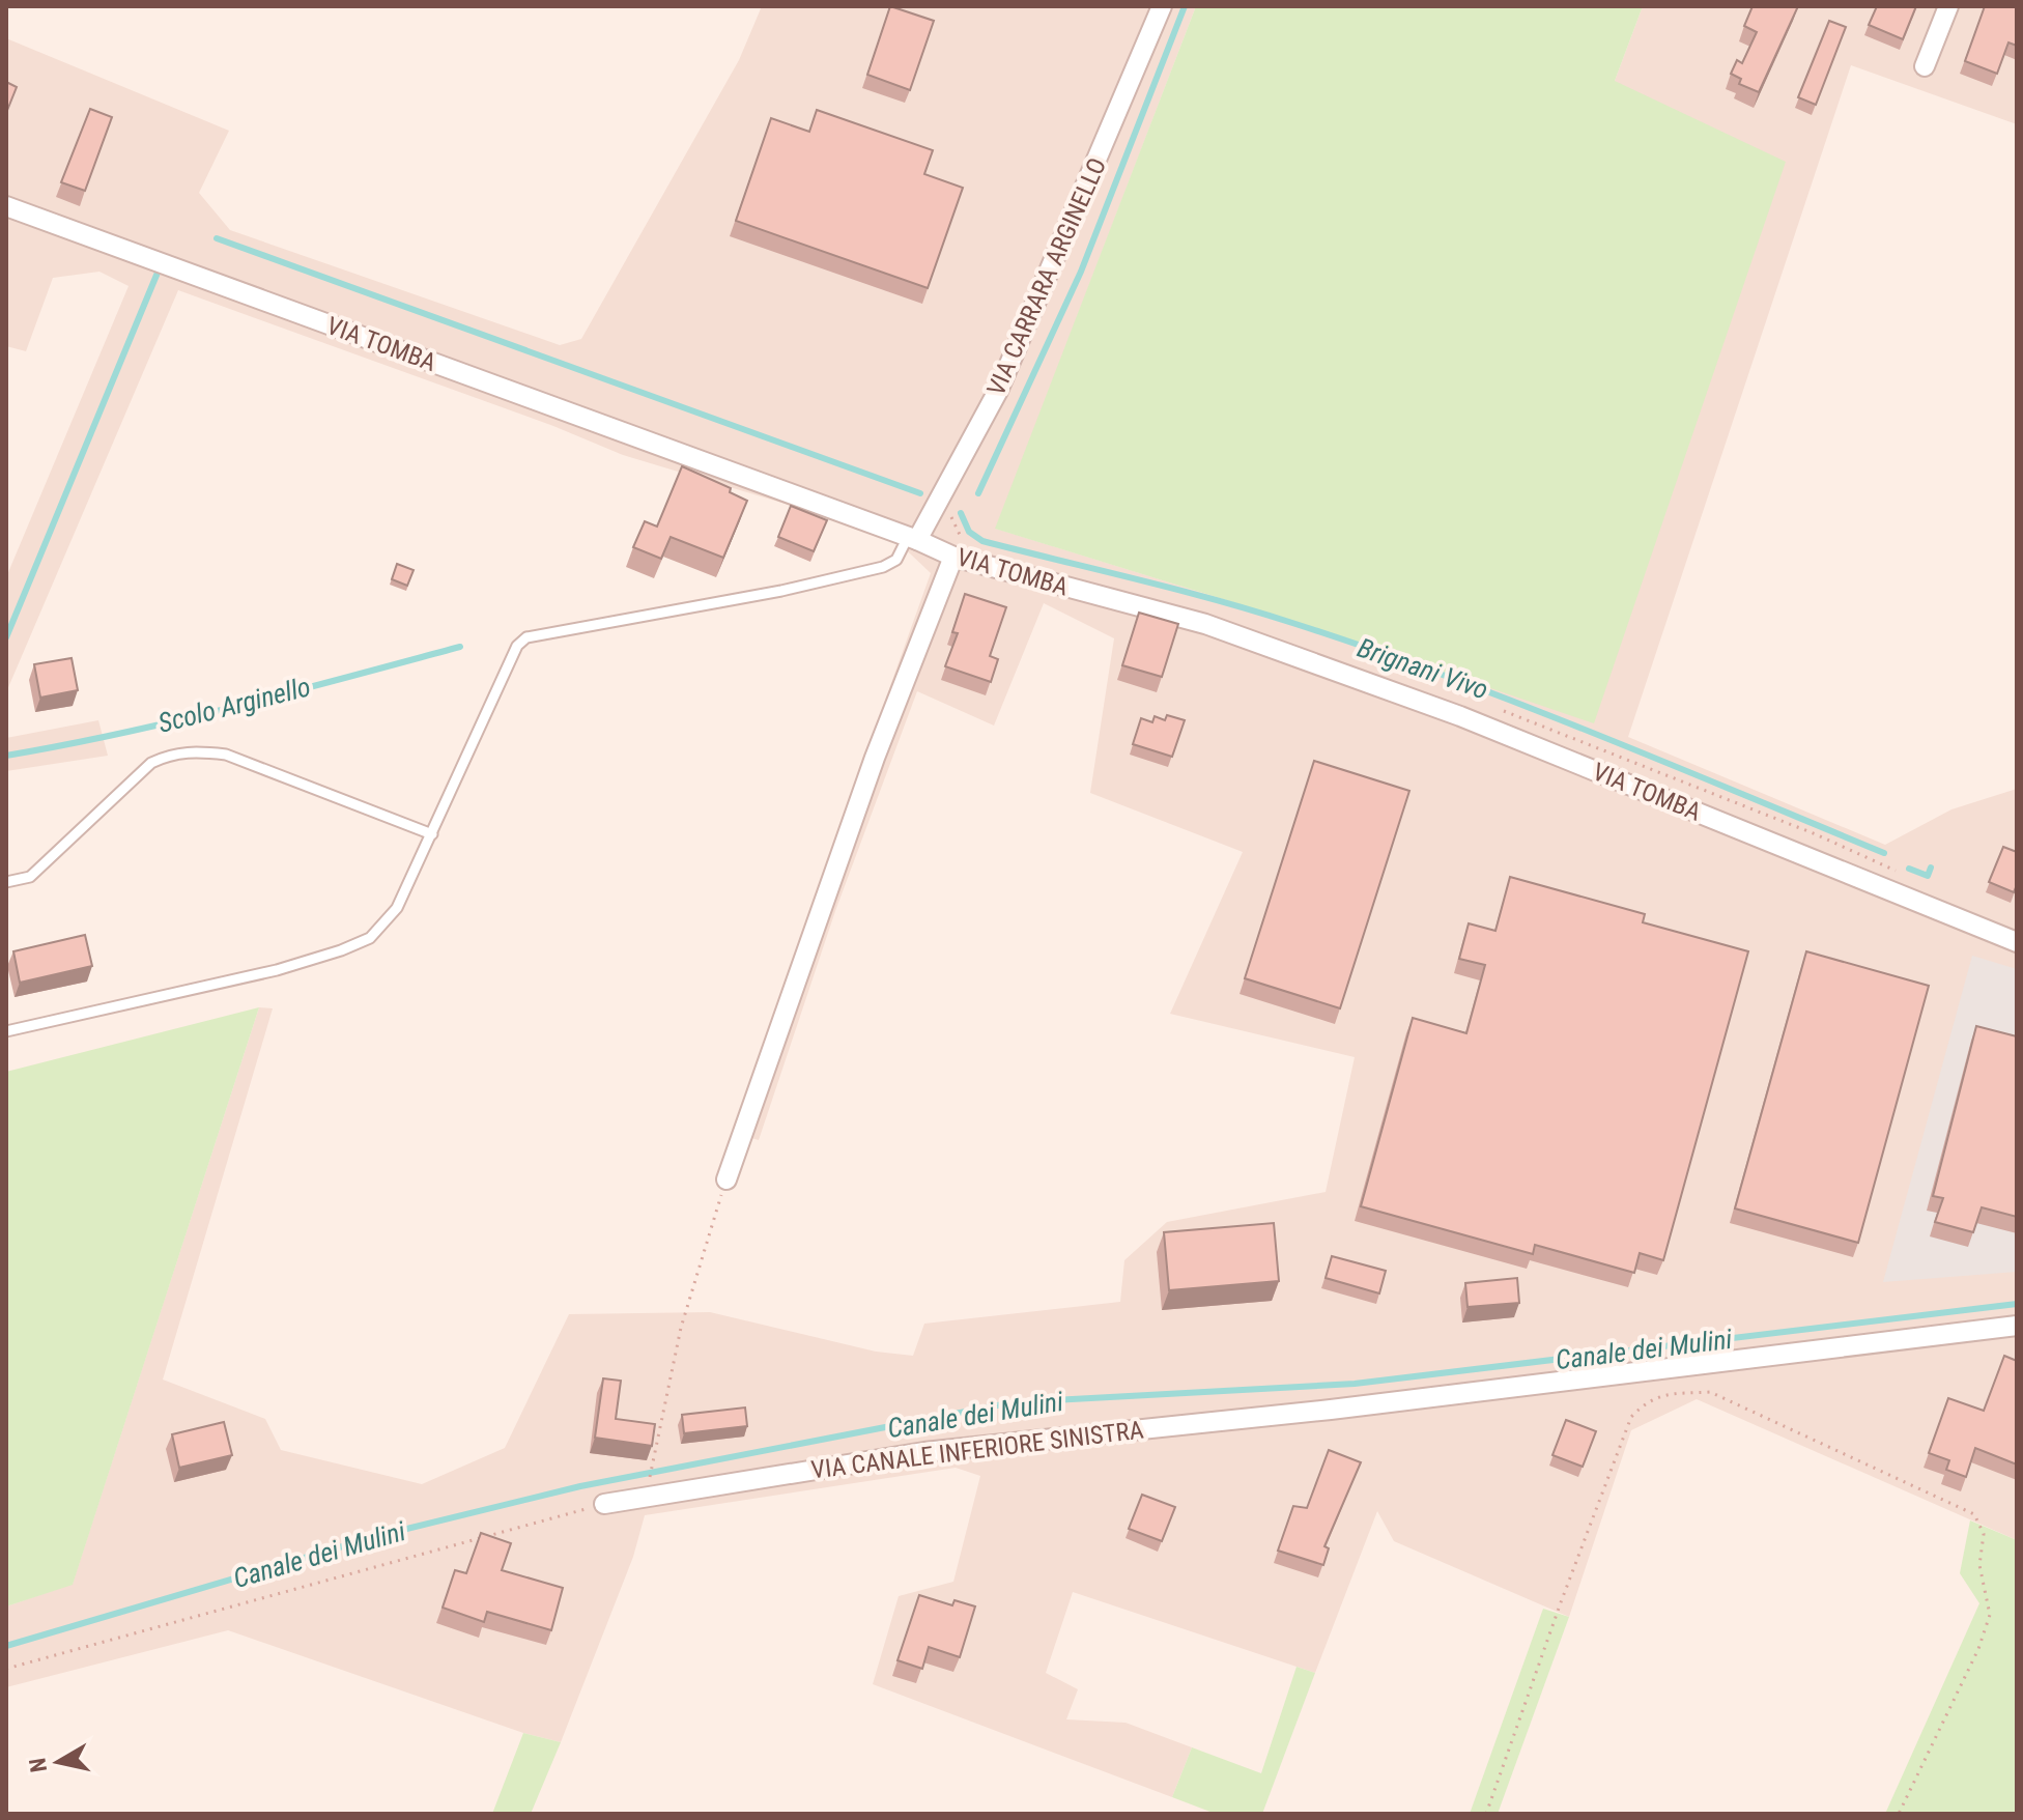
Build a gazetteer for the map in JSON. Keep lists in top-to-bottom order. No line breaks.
{"streets":{"street":["VIA CARRARA ARGINELLO","VIA TOMBA","VIA CANALE INFERIORE SINISTRA"]},"crossings":[["VIA CARRARA ARGINELLO","VIA TOMBA"]],"water":["Brignani Vivo","Scolo Arginello","Canale dei Mulini"],"north":"left"}
